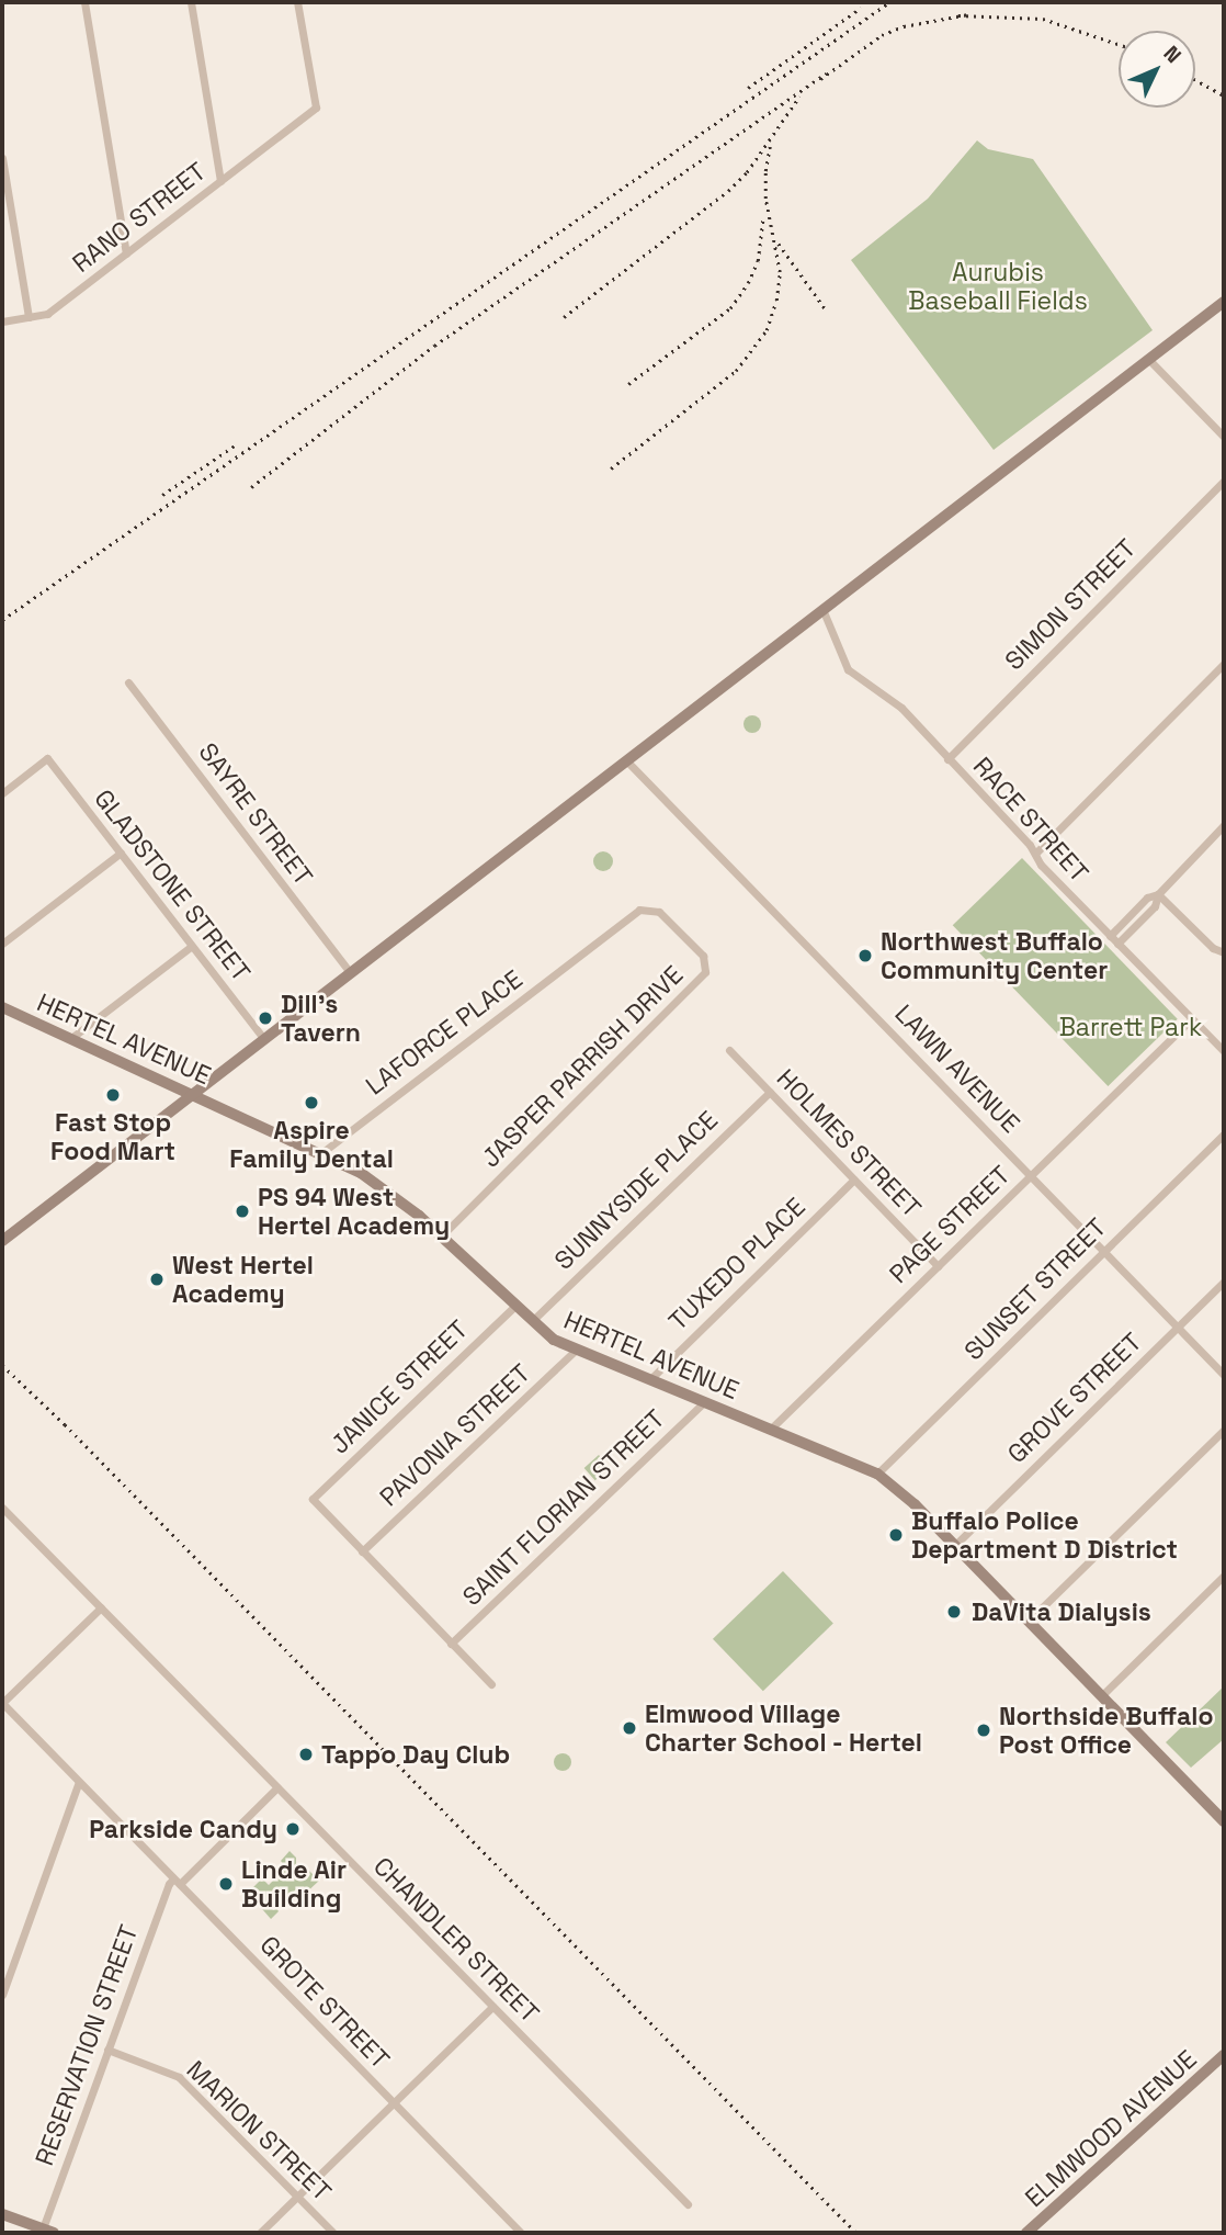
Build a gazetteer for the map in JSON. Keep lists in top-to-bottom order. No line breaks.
{"streets":{"street":["RANO STREET","SIMON STREET","SAYRE STREET","RACE STREET","GLADSTONE STREET","LAFORCE PLACE","HERTEL AVENUE","JASPER PARRISH DRIVE","LAWN AVENUE","HOLMES STREET","SUNNYSIDE PLACE","PAGE STREET","TUXEDO PLACE","SUNSET STREET","JANICE STREET","GROVE STREET","PAVONIA STREET","SAINT FLORIAN STREET","CHANDLER STREET","GROTE STREET","RESERVATION STREET","ELMWOOD AVENUE","MARION STREET"]},"crossings":[["SIMON STREET","RACE STREET"],["RACE STREET","PAGE STREET"],["LAFORCE PLACE","HERTEL AVENUE"],["LAFORCE PLACE","JASPER PARRISH DRIVE"],["HERTEL AVENUE","JASPER PARRISH DRIVE"],["HERTEL AVENUE","SUNNYSIDE PLACE"],["HERTEL AVENUE","PAGE STREET"],["HERTEL AVENUE","TUXEDO PLACE"],["HERTEL AVENUE","SUNSET STREET"],["HERTEL AVENUE","JANICE STREET"],["HERTEL AVENUE","GROVE STREET"],["HERTEL AVENUE","PAVONIA STREET"],["HERTEL AVENUE","SAINT FLORIAN STREET"],["LAWN AVENUE","PAGE STREET"],["LAWN AVENUE","SUNSET STREET"],["LAWN AVENUE","GROVE STREET"],["HOLMES STREET","SUNNYSIDE PLACE"],["HOLMES STREET","PAGE STREET"],["HOLMES STREET","TUXEDO PLACE"],["JANICE STREET","PAVONIA STREET"],["GROTE STREET","RESERVATION STREET"],["RESERVATION STREET","MARION STREET"]],"parks":["Aurubis Baseball Fields","Barrett Park"],"places":["Northwest Buffalo Community Center","Dill's Tavern","Fast Stop Food Mart","Aspire Family Dental","PS 94 West Hertel Academy","West Hertel Academy","Buffalo Police Department D District","DaVita Dialysis","Elmwood Village Charter School - Hertel","Northside Buffalo Post Office","Tappo Day Club","Parkside Candy","Linde Air Building"],"north":"top right"}
